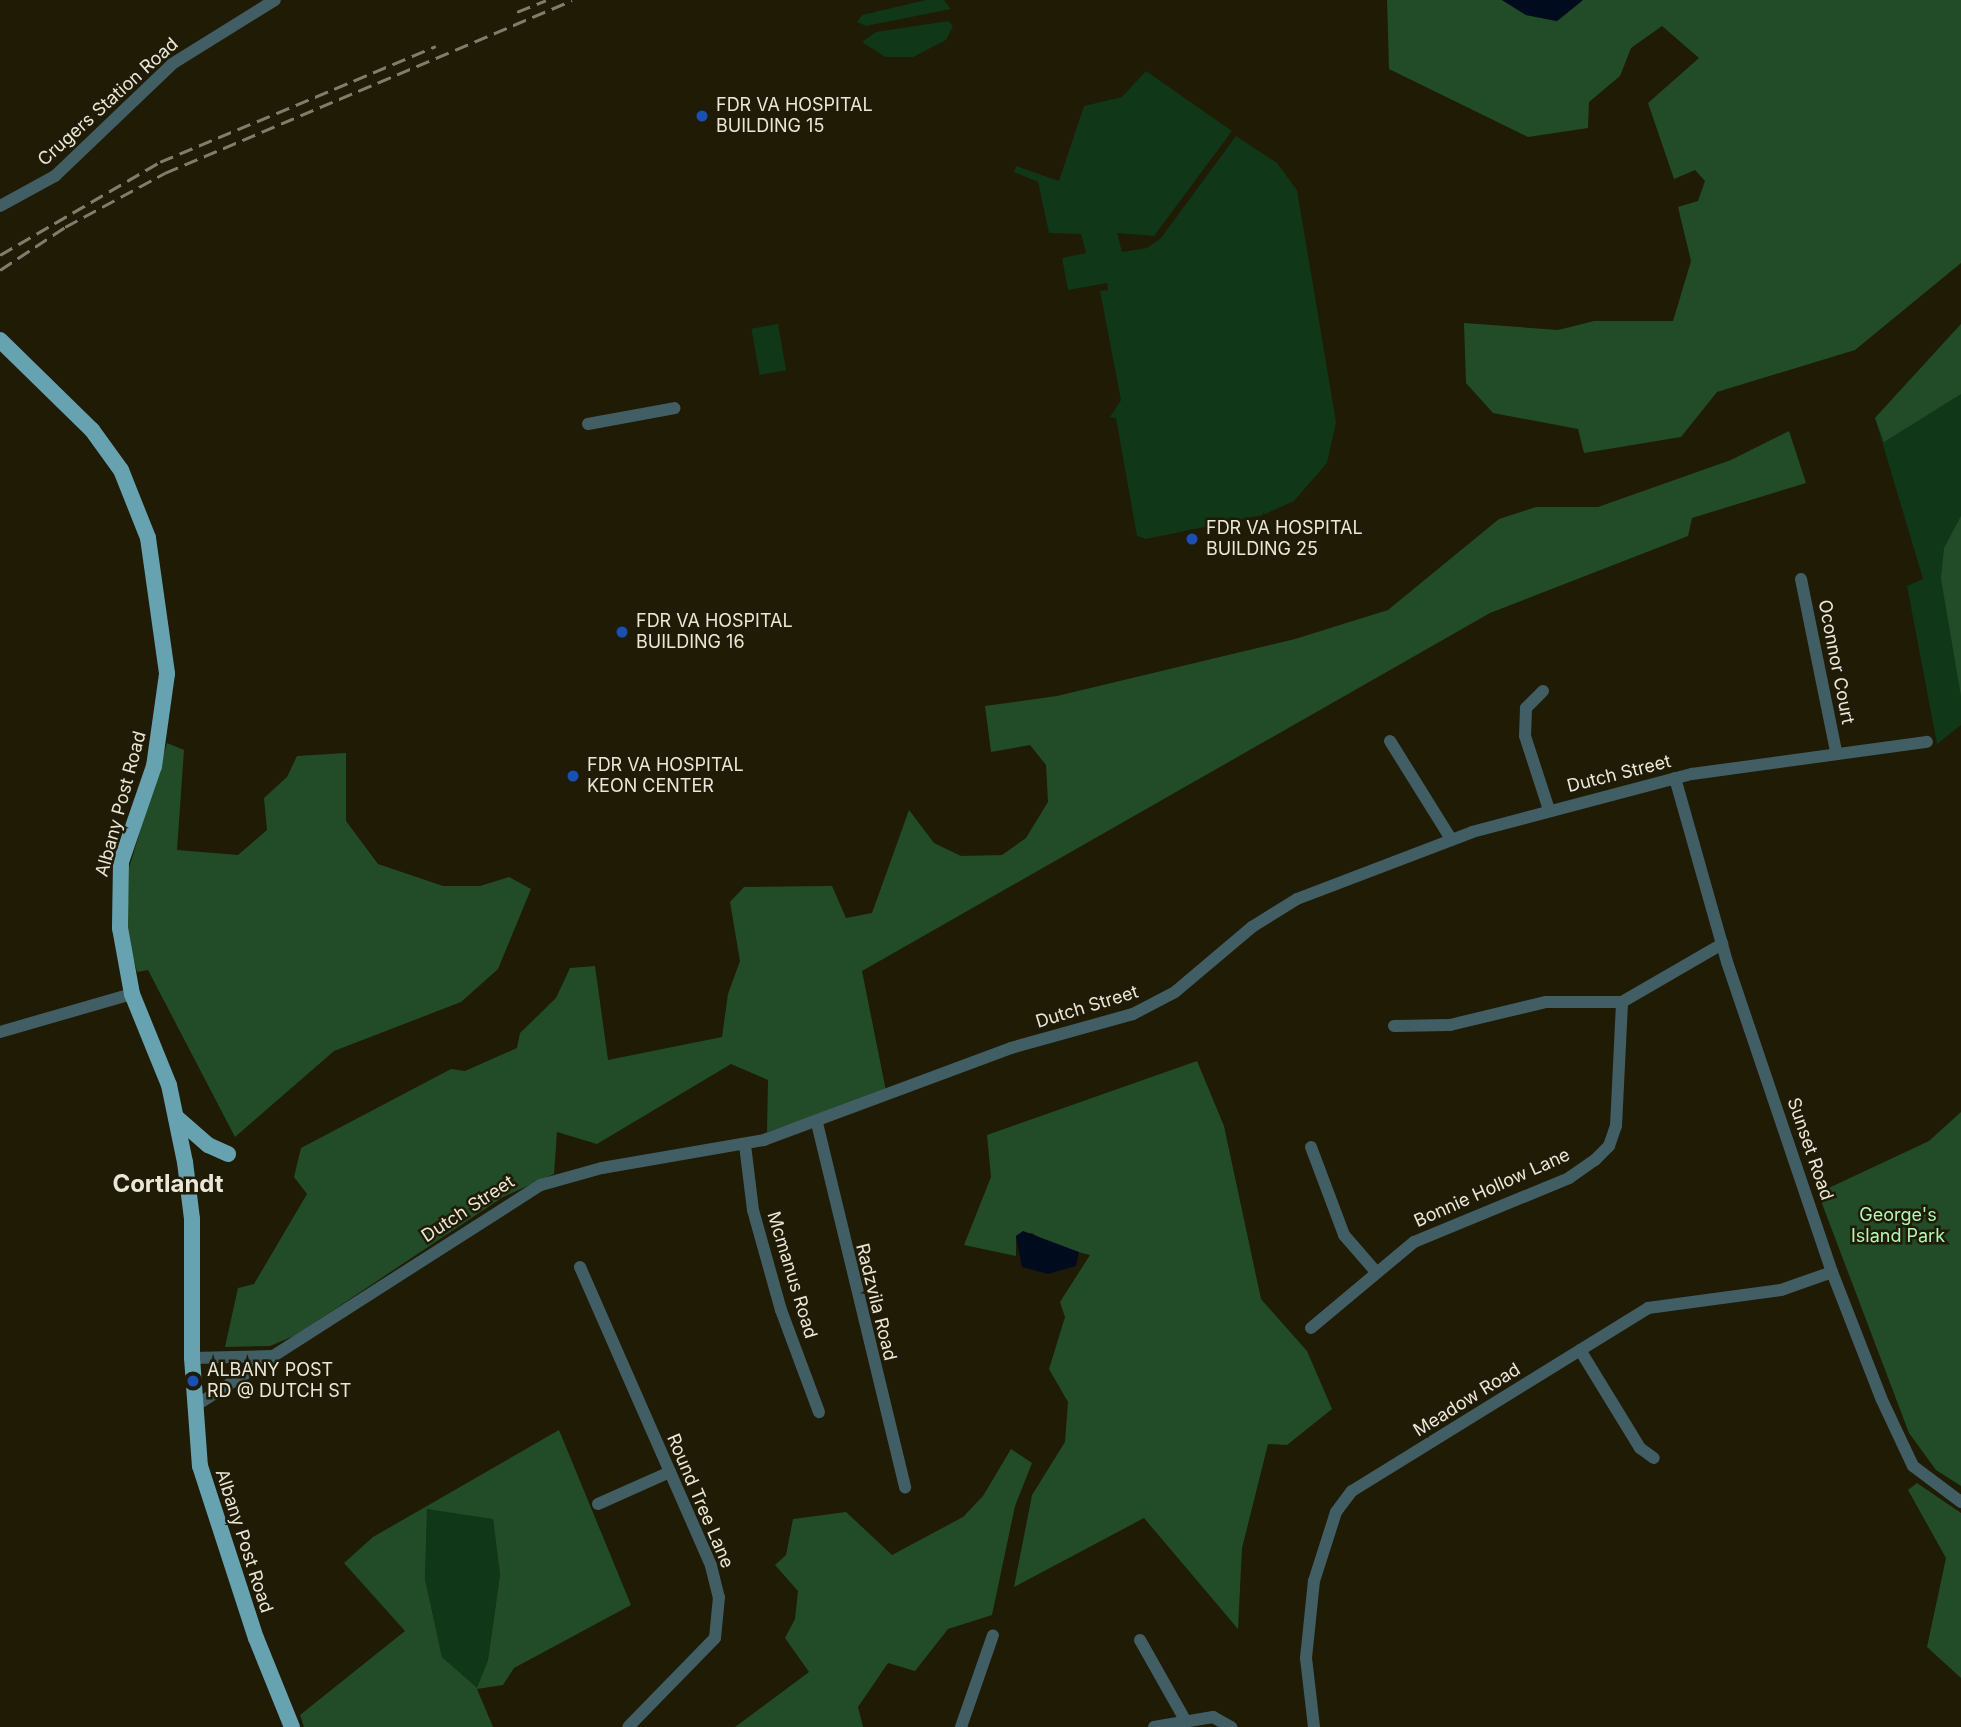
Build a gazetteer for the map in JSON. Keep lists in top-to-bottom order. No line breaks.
{"streets":{"main road":["Albany Post Road"],"street":["Crugers Station Road","Oconnor Court","Dutch Street","Sunset Road","Bonnie Hollow Lane","Mcmanus Road","Radzvila Road","Meadow Road","Round Tree Lane"]},"crossings":[["Oconnor Court","Dutch Street"],["Dutch Street","Albany Post Road"],["Dutch Street","Sunset Road"],["Dutch Street","Mcmanus Road"],["Dutch Street","Radzvila Road"],["Sunset Road","Meadow Road"]],"districts":["Cortlandt"],"parks":["George's Island Park"],"places":["FDR VA HOSPITAL BUILDING 15","FDR VA HOSPITAL BUILDING 25","FDR VA HOSPITAL BUILDING 16","FDR VA HOSPITAL KEON CENTER","ALBANY POST RD @ DUTCH ST"]}
